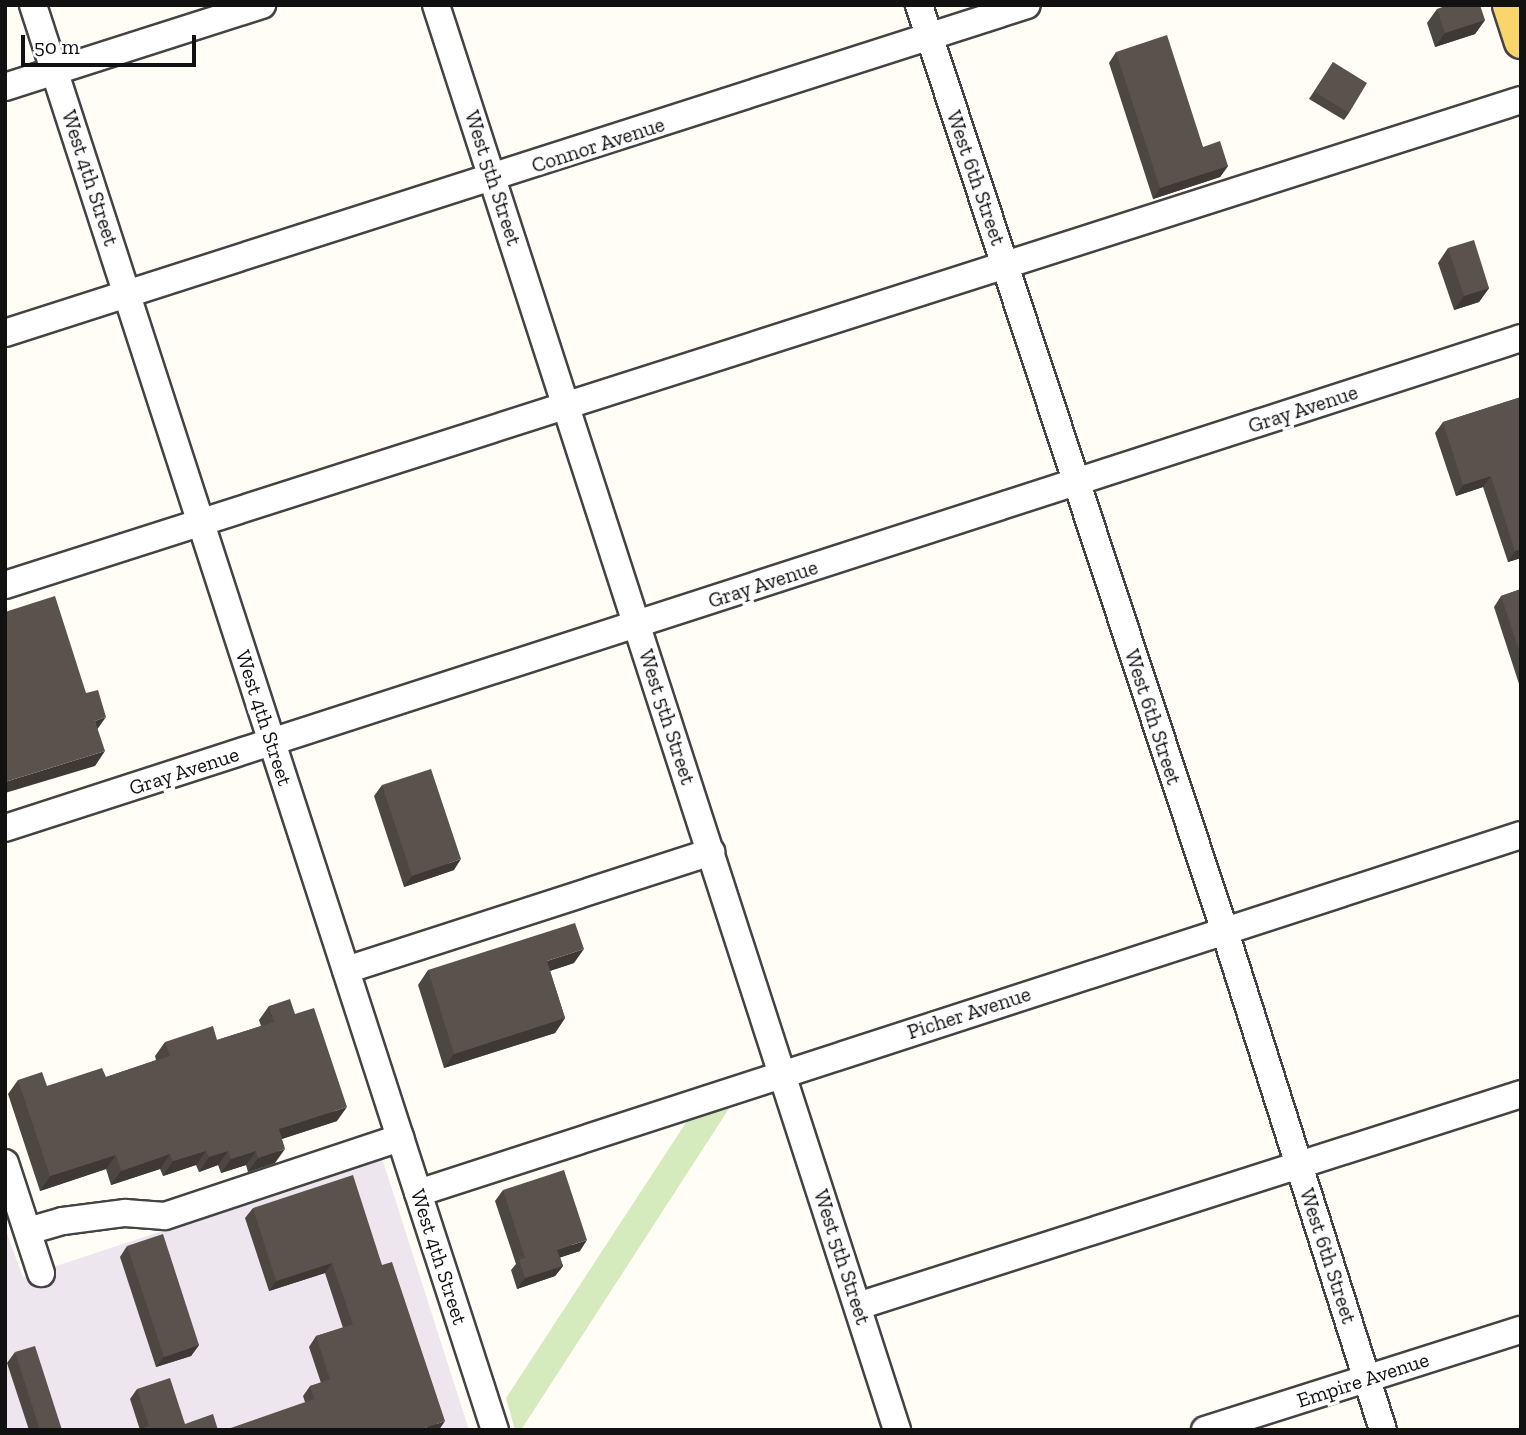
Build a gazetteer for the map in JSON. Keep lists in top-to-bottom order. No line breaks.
{"streets":{"street":["Connor Avenue","West 4th Street","West 5th Street","West 6th Street","Gray Avenue","Picher Avenue","Empire Avenue"]},"crossings":[["Connor Avenue","West 4th Street"],["Connor Avenue","West 5th Street"],["Connor Avenue","West 6th Street"],["West 4th Street","Gray Avenue"],["West 4th Street","Picher Avenue"],["West 5th Street","Gray Avenue"],["West 5th Street","Picher Avenue"],["West 6th Street","Gray Avenue"],["West 6th Street","Picher Avenue"],["West 6th Street","Empire Avenue"]],"scale_bar":"50 m"}
